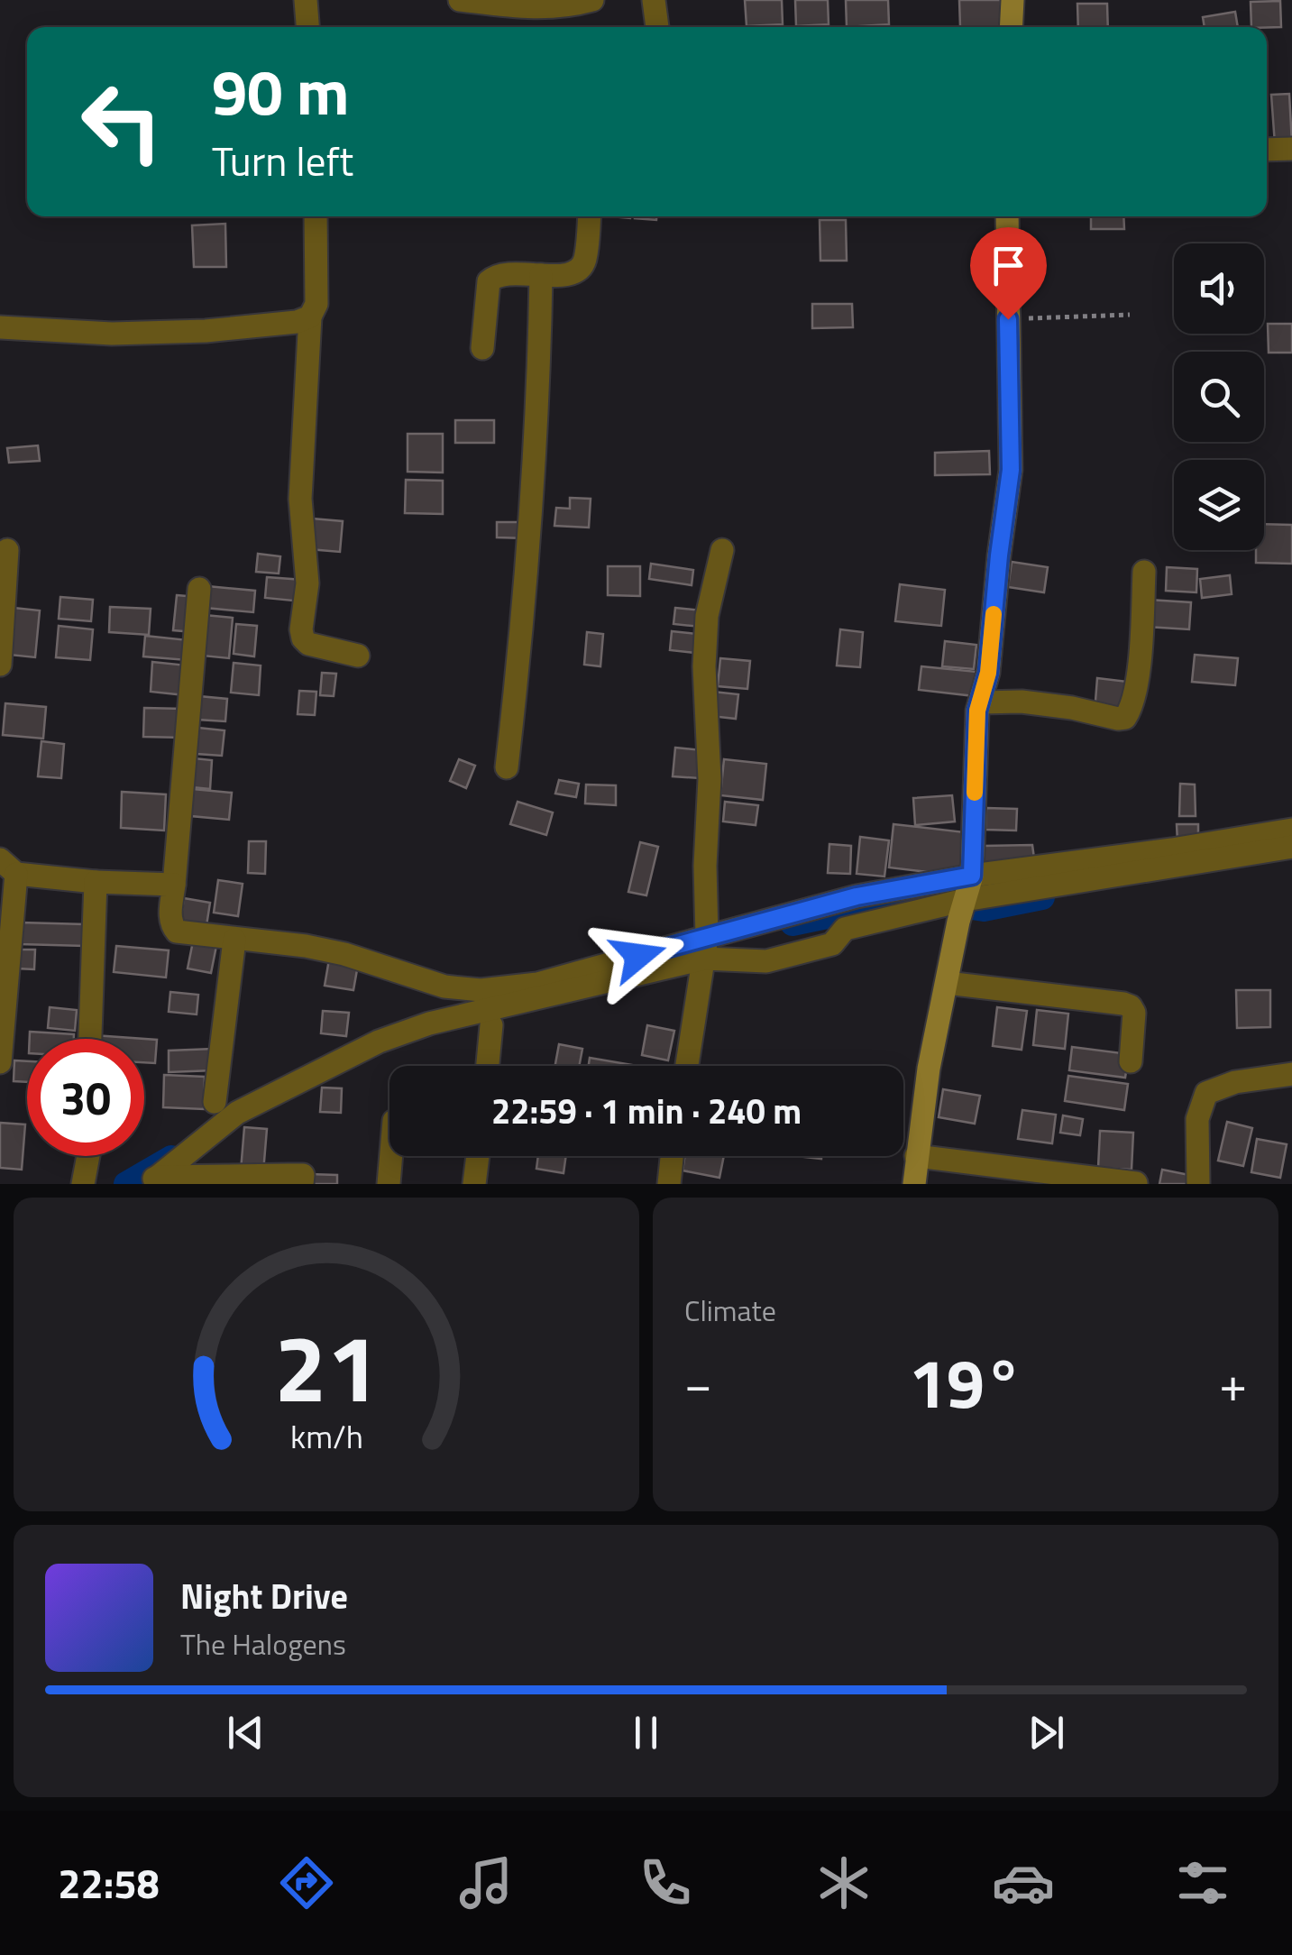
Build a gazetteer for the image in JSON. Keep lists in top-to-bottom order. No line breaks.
{"page":{"turn":["90 m","Turn left"],"limit":"30","trip":"22:59 · 1 min · 240 m","tile":"Climate","heat":["−","19°","+"],"song":["Night Drive","The Halogens"],"tabs":"22:58","gauge":["21","km/h"]}}
